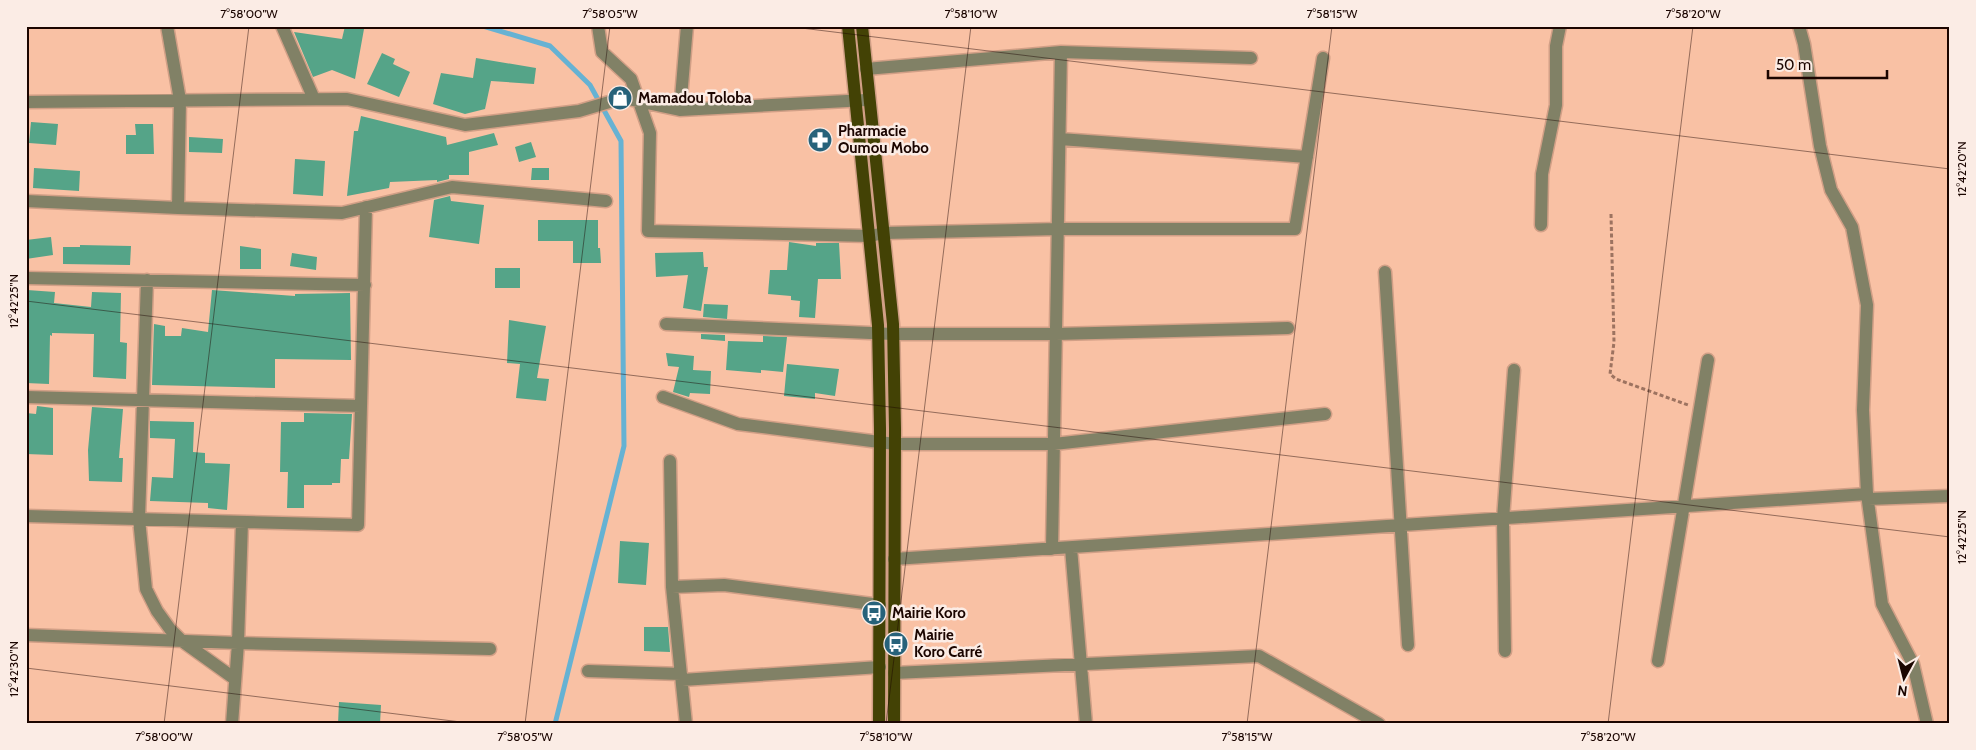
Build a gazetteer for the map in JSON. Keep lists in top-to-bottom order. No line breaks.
{"places":{"shop":["Mamadou Toloba"],"pharmacy":["Pharmacie Oumou Mobo"],"bus stop":["Mairie Koro","Mairie Koro Carré"]},"scale_bar":"50 m","north":"bottom","coordinates":["7°58'00\"W","7°58'05\"W","7°58'10\"W","7°58'15\"W","7°58'20\"W","12°42'20\"N","12°42'25\"N","12°42'30\"N"]}
